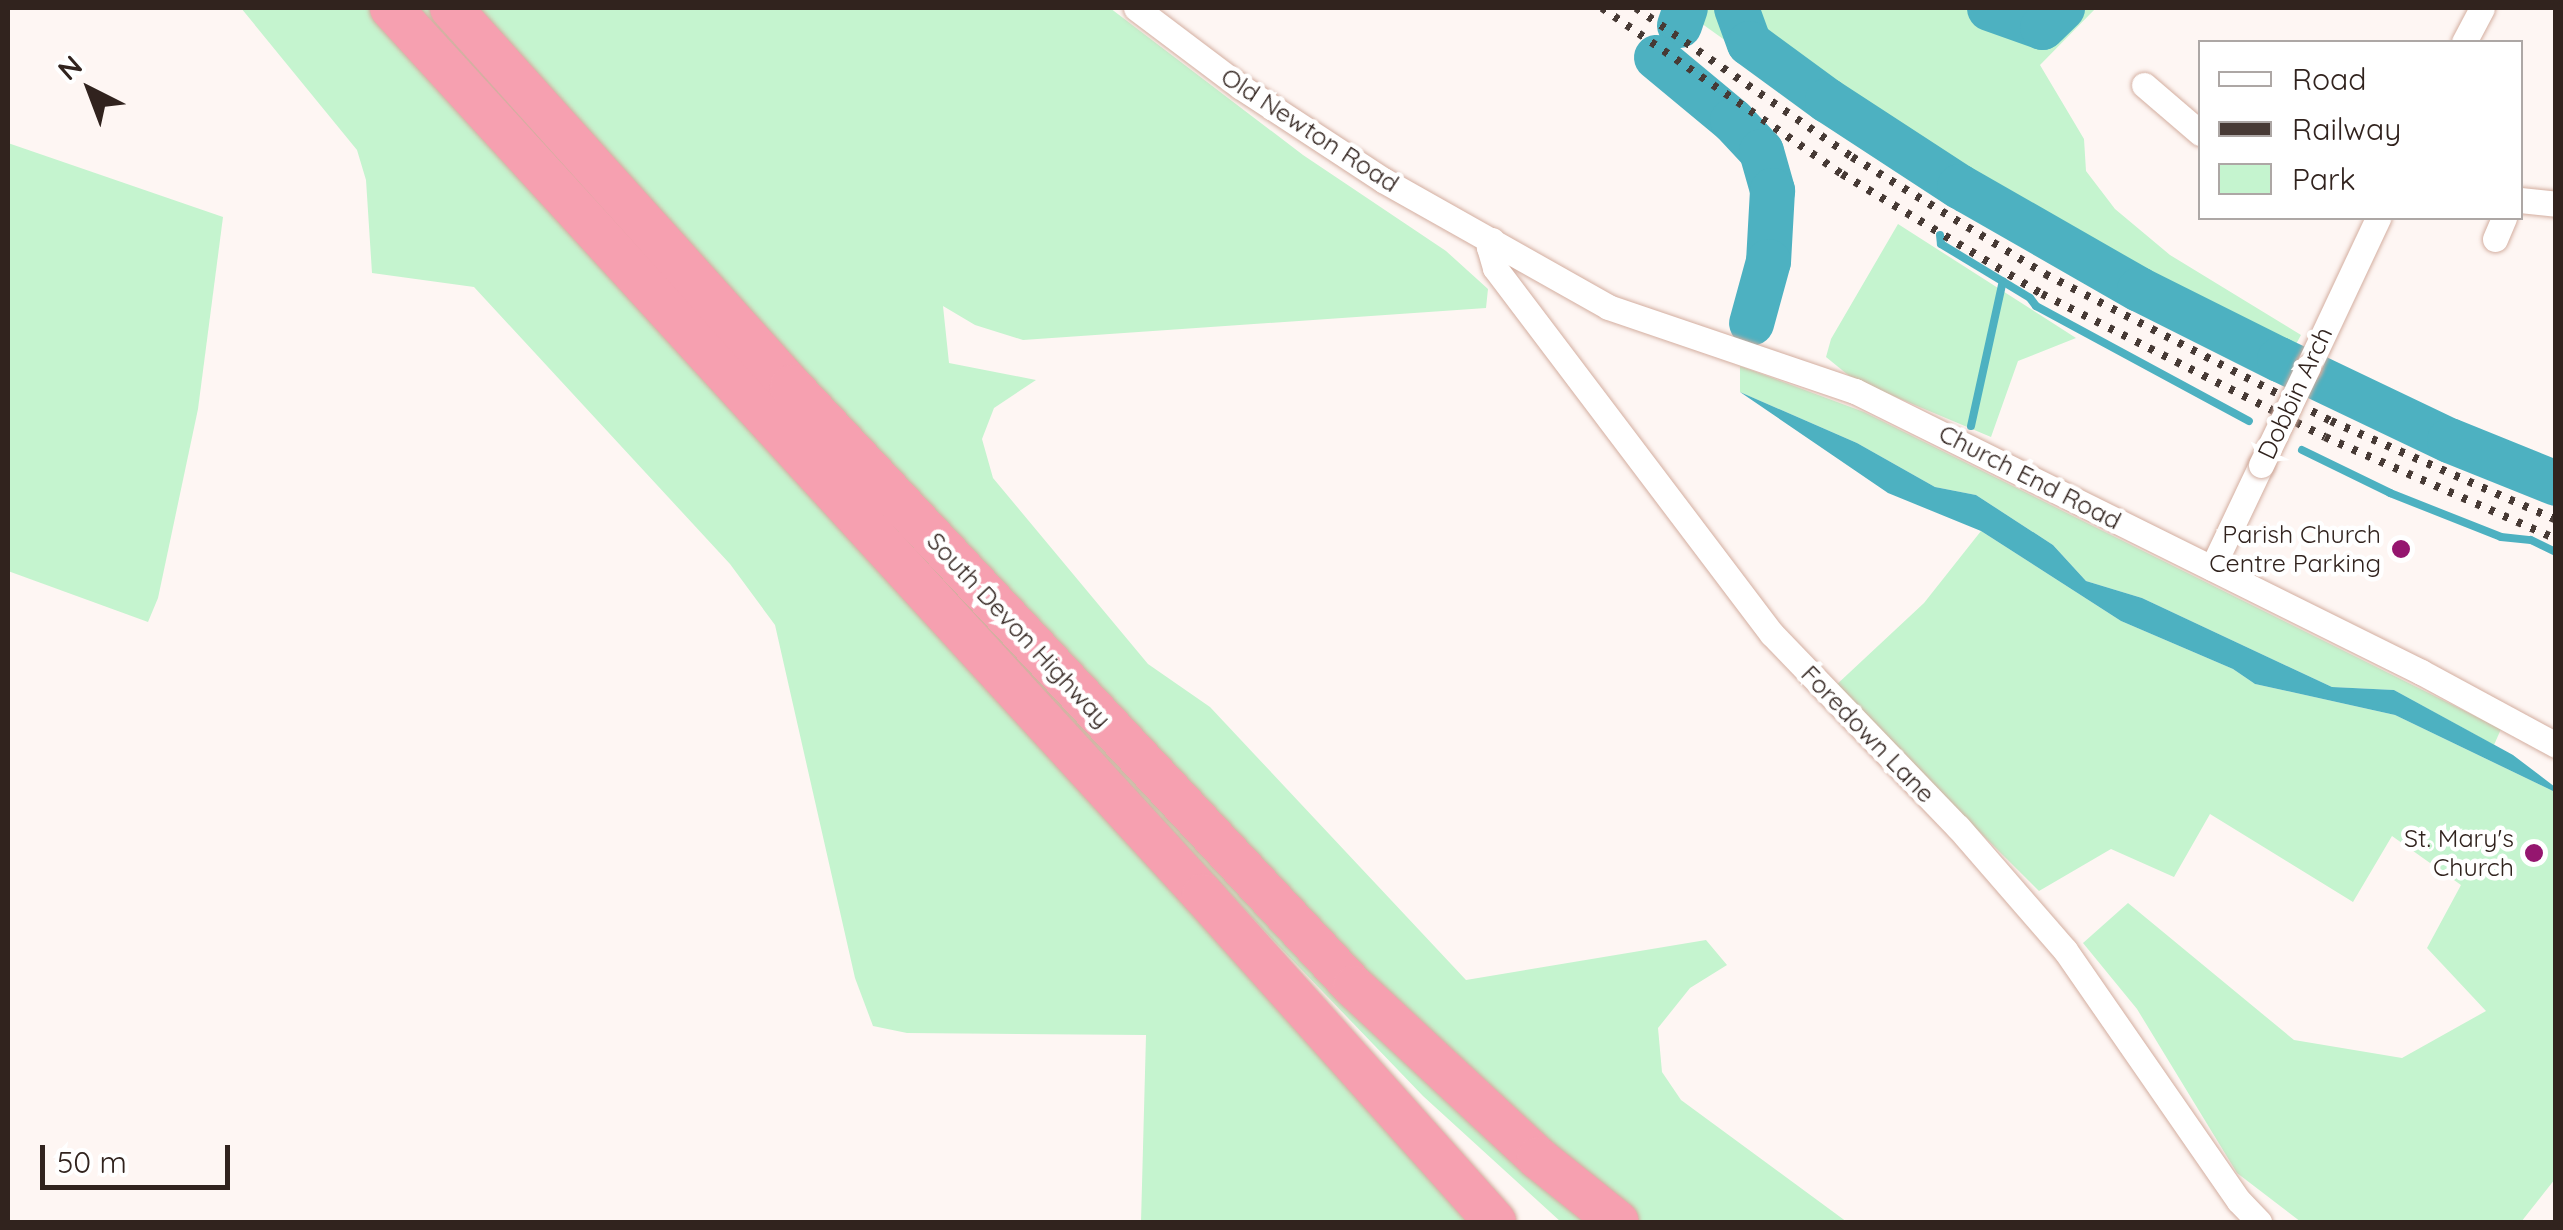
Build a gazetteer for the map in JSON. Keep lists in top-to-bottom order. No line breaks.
{"streets":{"highway":["South Devon Highway"],"street":["Old Newton Road","Dobbin Arch","Church End Road","Foredown Lane"]},"crossings":[["Old Newton Road","Church End Road"],["Old Newton Road","Foredown Lane"],["Dobbin Arch","Church End Road"],["Church End Road","Foredown Lane"]],"places":["Parish Church Centre Parking","St. Mary's Church"],"legend":["Road","Railway","Park"],"scale_bar":"50 m","north":"top left"}
